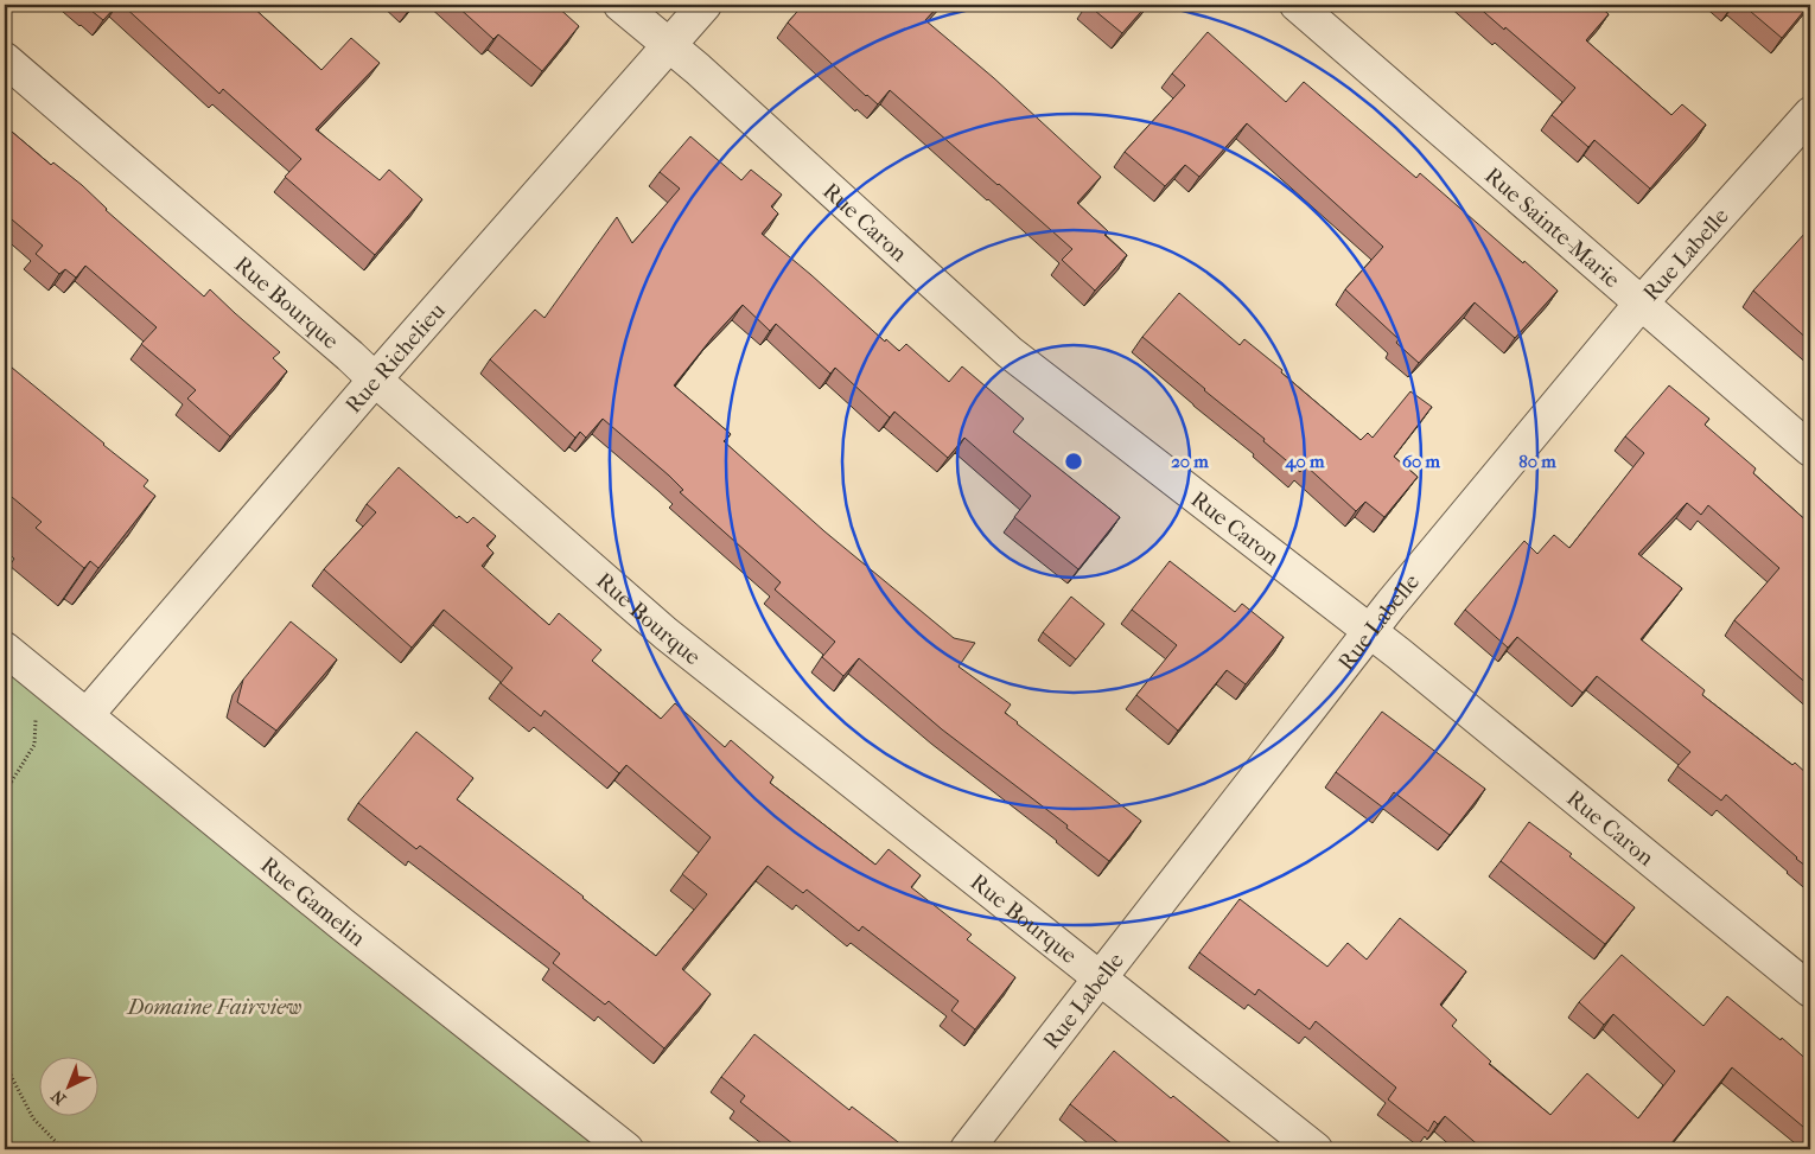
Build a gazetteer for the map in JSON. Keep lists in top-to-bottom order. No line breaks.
{"streets":{"street":["Rue Caron","Rue Sainte-Marie","Rue Labelle","Rue Bourque","Rue Richelieu","Rue Gamelin"]},"crossings":[["Rue Caron","Rue Labelle"],["Rue Caron","Rue Richelieu"],["Rue Sainte-Marie","Rue Labelle"],["Rue Labelle","Rue Bourque"],["Rue Bourque","Rue Richelieu"],["Rue Richelieu","Rue Gamelin"]],"parks":["Domaine Fairview"],"north":"bottom left","rings":["20 m","40 m","60 m","80 m"]}
